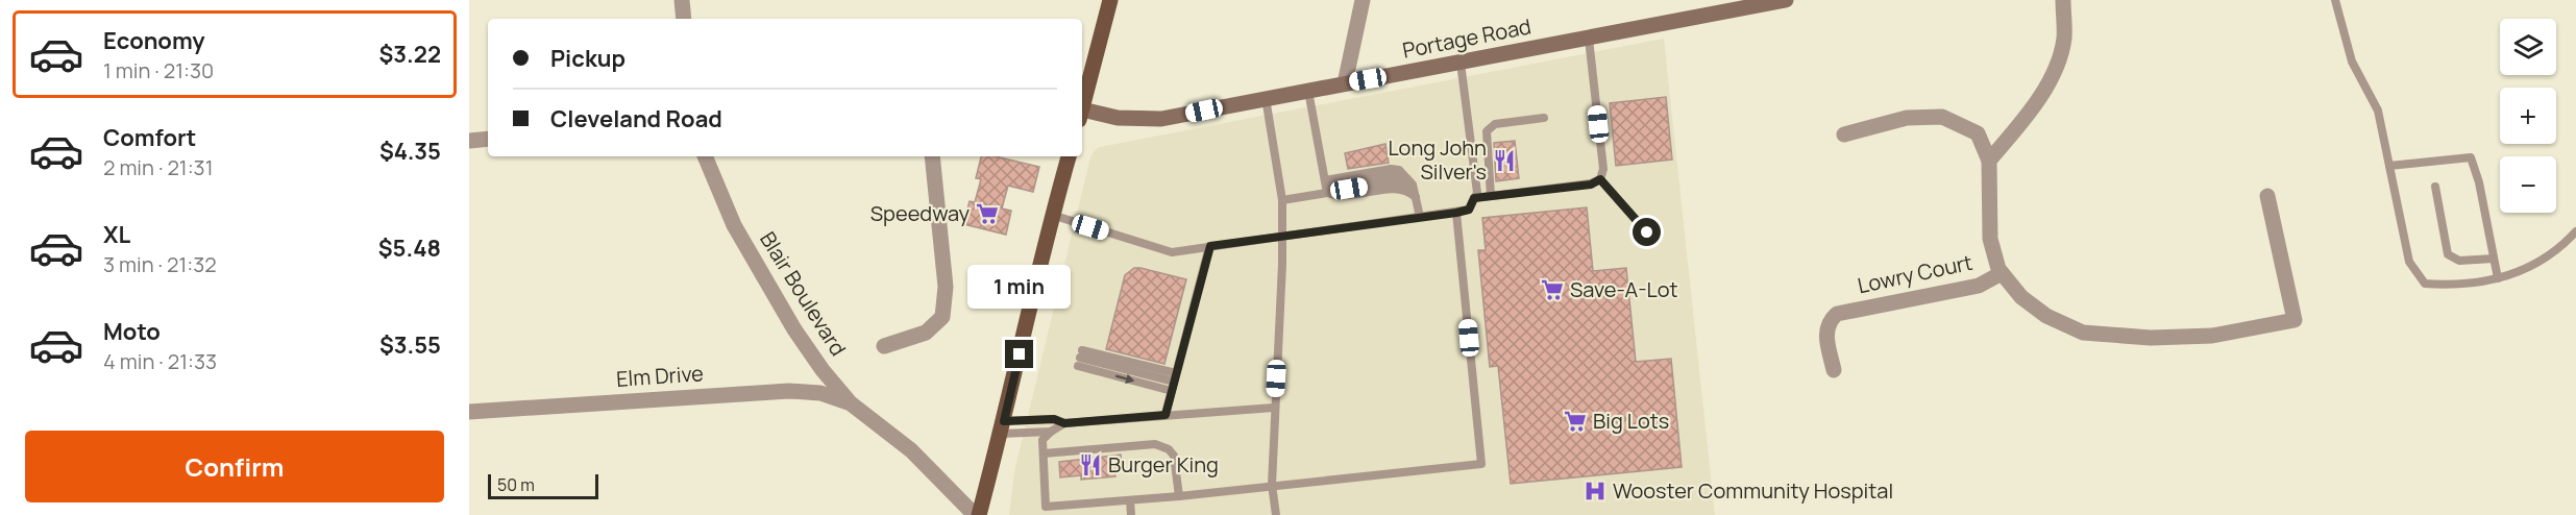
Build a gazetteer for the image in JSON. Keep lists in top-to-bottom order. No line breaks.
{"streets":{"main road":["Portage Road"],"street":["Lowry Court","Blair Boulevard","Elm Drive"]},"crossings":[["Blair Boulevard","Elm Drive"]],"places":{"restaurant":["Long John Silver's","Burger King"],"supermarket":["Speedway","Save-A-Lot","Big Lots"],"hospital":["Wooster Community Hospital"]},"scale_bar":"50 m","page":{"list":[{"name":"Economy","note":"1 min · 21:30","value":"$3.22"},{"name":"Comfort","note":"2 min · 21:31","value":"$4.35"},{"name":"XL","note":"3 min · 21:32","value":"$5.48"},{"name":"Moto","note":"4 min · 21:33","value":"$3.55"}],"map_buttons":["+","−"],"banner":["Pickup","Cleveland Road"],"bubble":"1 min","buttons":"Confirm","scale":"50 m"}}
